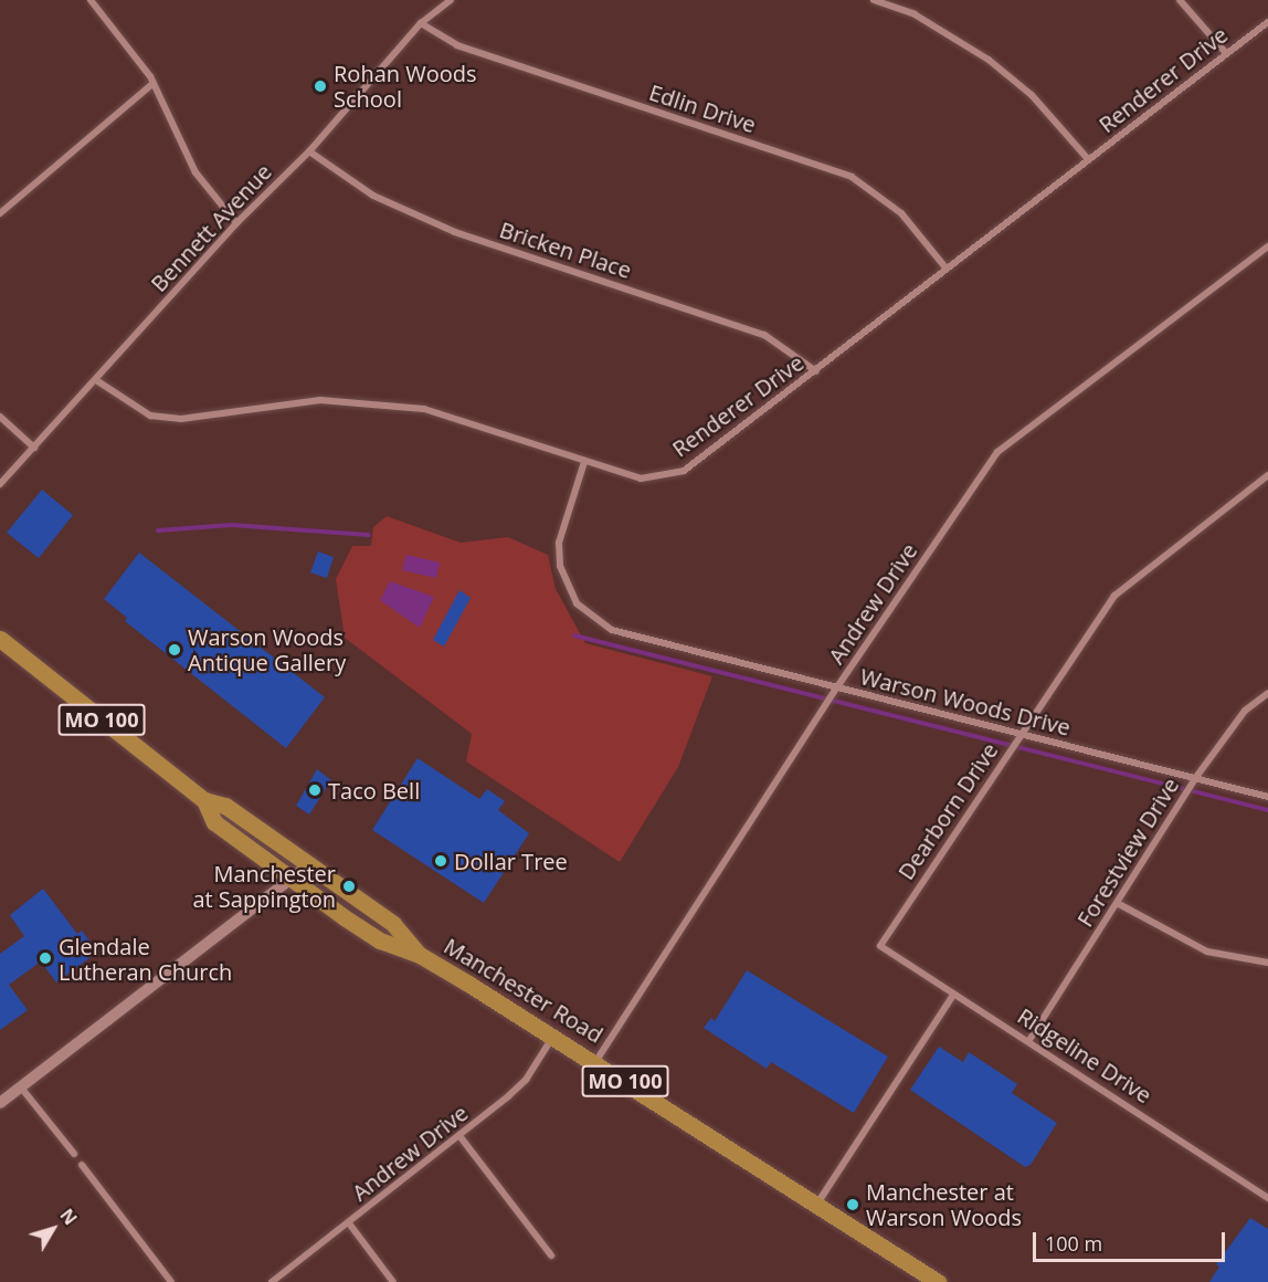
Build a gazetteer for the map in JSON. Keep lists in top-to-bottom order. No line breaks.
{"streets":{"main road":["MO 100","Manchester Road"],"street":["Renderer Drive","Edlin Drive","Bennett Avenue","Bricken Place","Andrew Drive","Warson Woods Drive","Dearborn Drive","Forestview Drive","Ridgeline Drive"]},"crossings":[["Renderer Drive","Edlin Drive"],["Renderer Drive","Bennett Avenue"],["Renderer Drive","Bricken Place"],["Renderer Drive","Warson Woods Drive"],["Edlin Drive","Bennett Avenue"],["Bennett Avenue","Bricken Place"],["Andrew Drive","Warson Woods Drive"],["Andrew Drive","Manchester Road"],["Warson Woods Drive","Dearborn Drive"],["Warson Woods Drive","Forestview Drive"],["Dearborn Drive","Ridgeline Drive"],["Forestview Drive","Ridgeline Drive"]],"places":["Rohan Woods School","Warson Woods Antique Gallery","Taco Bell","Dollar Tree","Manchester at Sappington","Glendale Lutheran Church","Manchester at Warson Woods"],"scale_bar":"100 m","north":"top right"}
